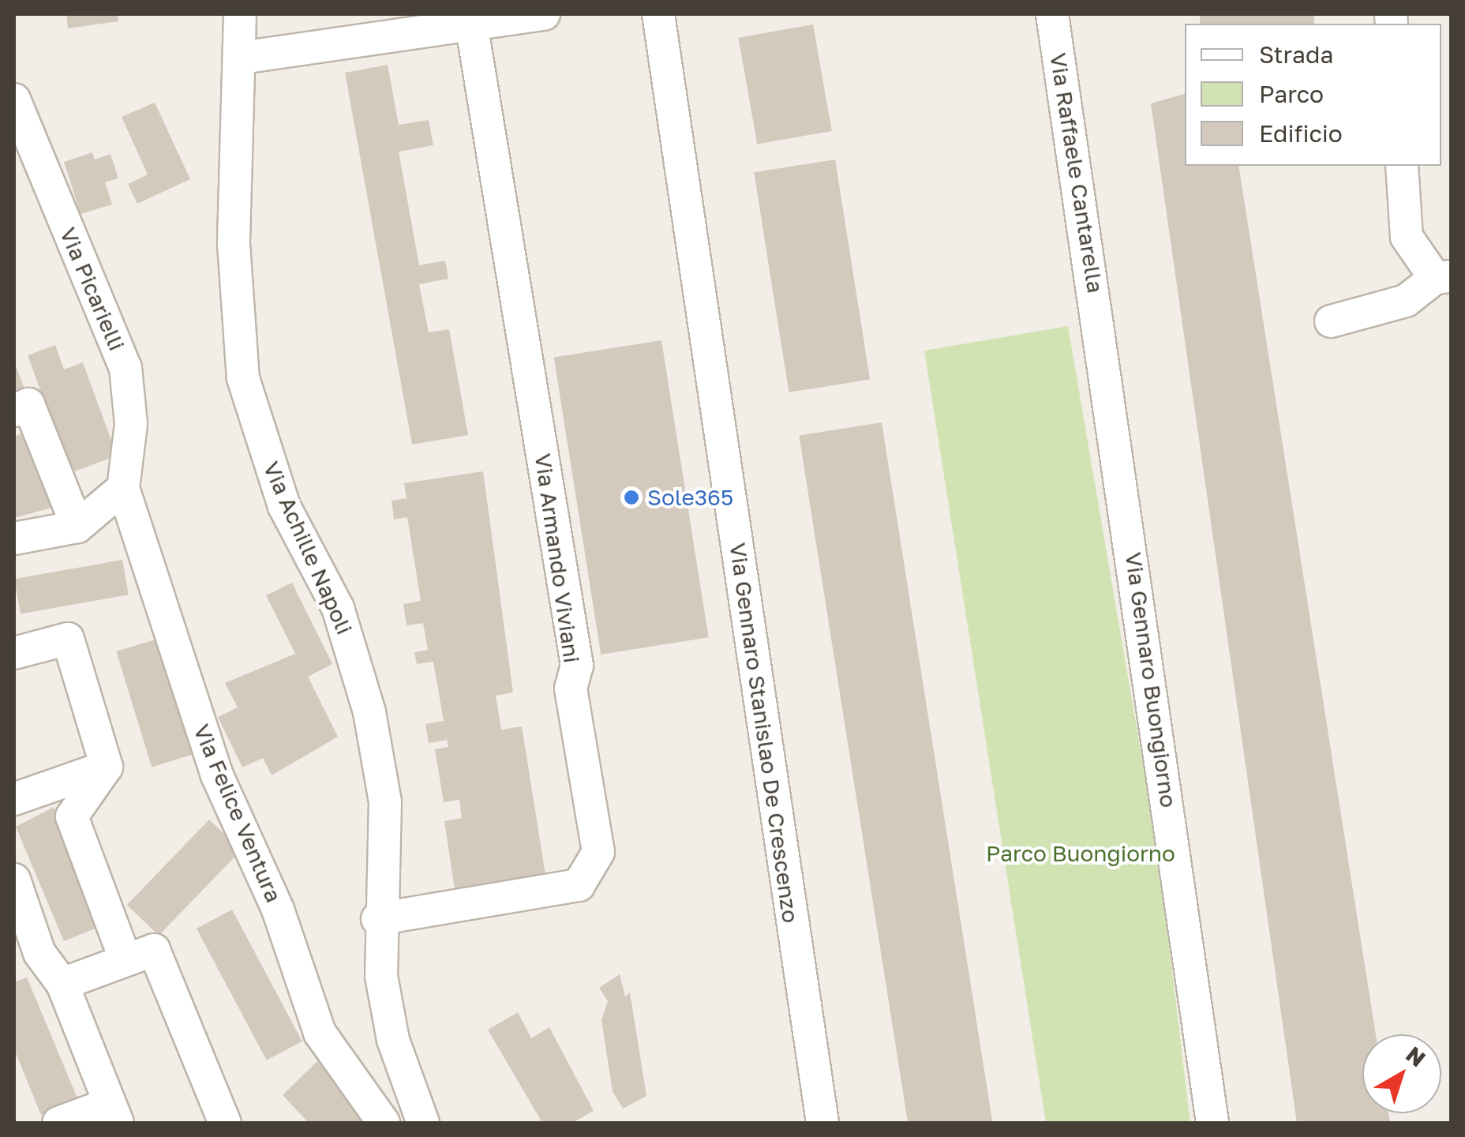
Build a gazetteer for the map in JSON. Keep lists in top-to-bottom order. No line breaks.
{"streets":{"street":["Via Raffaele Cantarella","Via Picarielli","Via Achille Napoli","Via Armando Viviani","Via Gennaro Buongiorno","Via Gennaro Stanislao De Crescenzo","Via Felice Ventura"]},"crossings":[["Via Raffaele Cantarella","Via Gennaro Buongiorno"],["Via Picarielli","Via Felice Ventura"],["Via Achille Napoli","Via Armando Viviani"]],"parks":["Parco Buongiorno"],"places":["Sole365"],"legend":["Strada","Parco","Edificio"],"north":"top right"}
